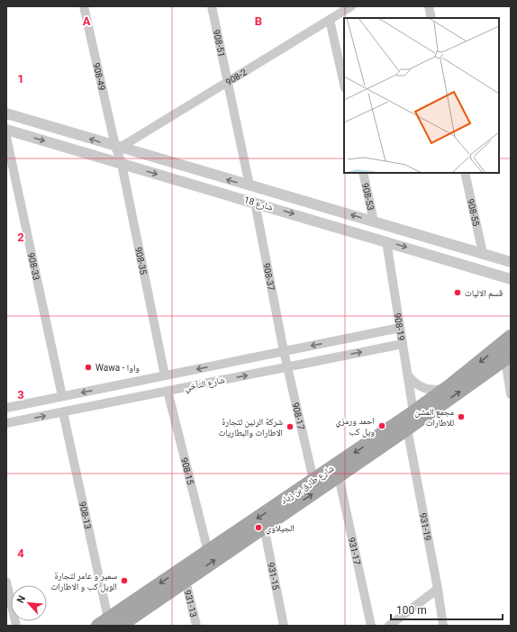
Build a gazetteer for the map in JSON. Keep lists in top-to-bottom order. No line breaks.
{"streets":{"main road":["شارع طارق بن زياد"],"street":["908-51","908-49","908-2","908-53","شارع 18","908-55","908-35","908-33","908-37","908-19","شارع التآخي","908-17","908-15","908-13","931-19","931-17","931-15","931-13"]},"crossings":[["908-51","908-2"],["908-49","908-2"],["908-49","شارع 18"],["908-49","908-35"],["908-2","شارع 18"],["908-2","908-35"],["908-53","شارع 18"],["شارع 18","908-55"],["شارع 18","908-35"],["شارع 18","908-37"],["شارع 18","908-19"],["908-35","شارع التآخي"],["908-33","شارع التآخي"],["908-37","شارع التآخي"],["908-37","908-17"],["908-19","شارع التآخي"],["908-19","شارع طارق بن زياد"],["شارع التآخي","908-17"],["شارع التآخي","908-15"],["شارع التآخي","908-13"],["908-17","شارع طارق بن زياد"],["908-15","شارع طارق بن زياد"],["شارع طارق بن زياد","908-13"],["شارع طارق بن زياد","931-19"],["شارع طارق بن زياد","931-17"],["شارع طارق بن زياد","931-15"],["شارع طارق بن زياد","931-13"]],"places":["قسم الاليات","Wawa - واوا","مجمع المشن للاطارات","احمد ورمزي ويل كب","شركة الرنين لتجارة الاطارات والبطاريات","الجيلاوي","سمير و عامر لتجارة الويل كب و الاطارات"],"scale_bar":"100 m","north":"top left","grid":{"columns":["A","B"],"rows":["1","2","3","4"]}}
